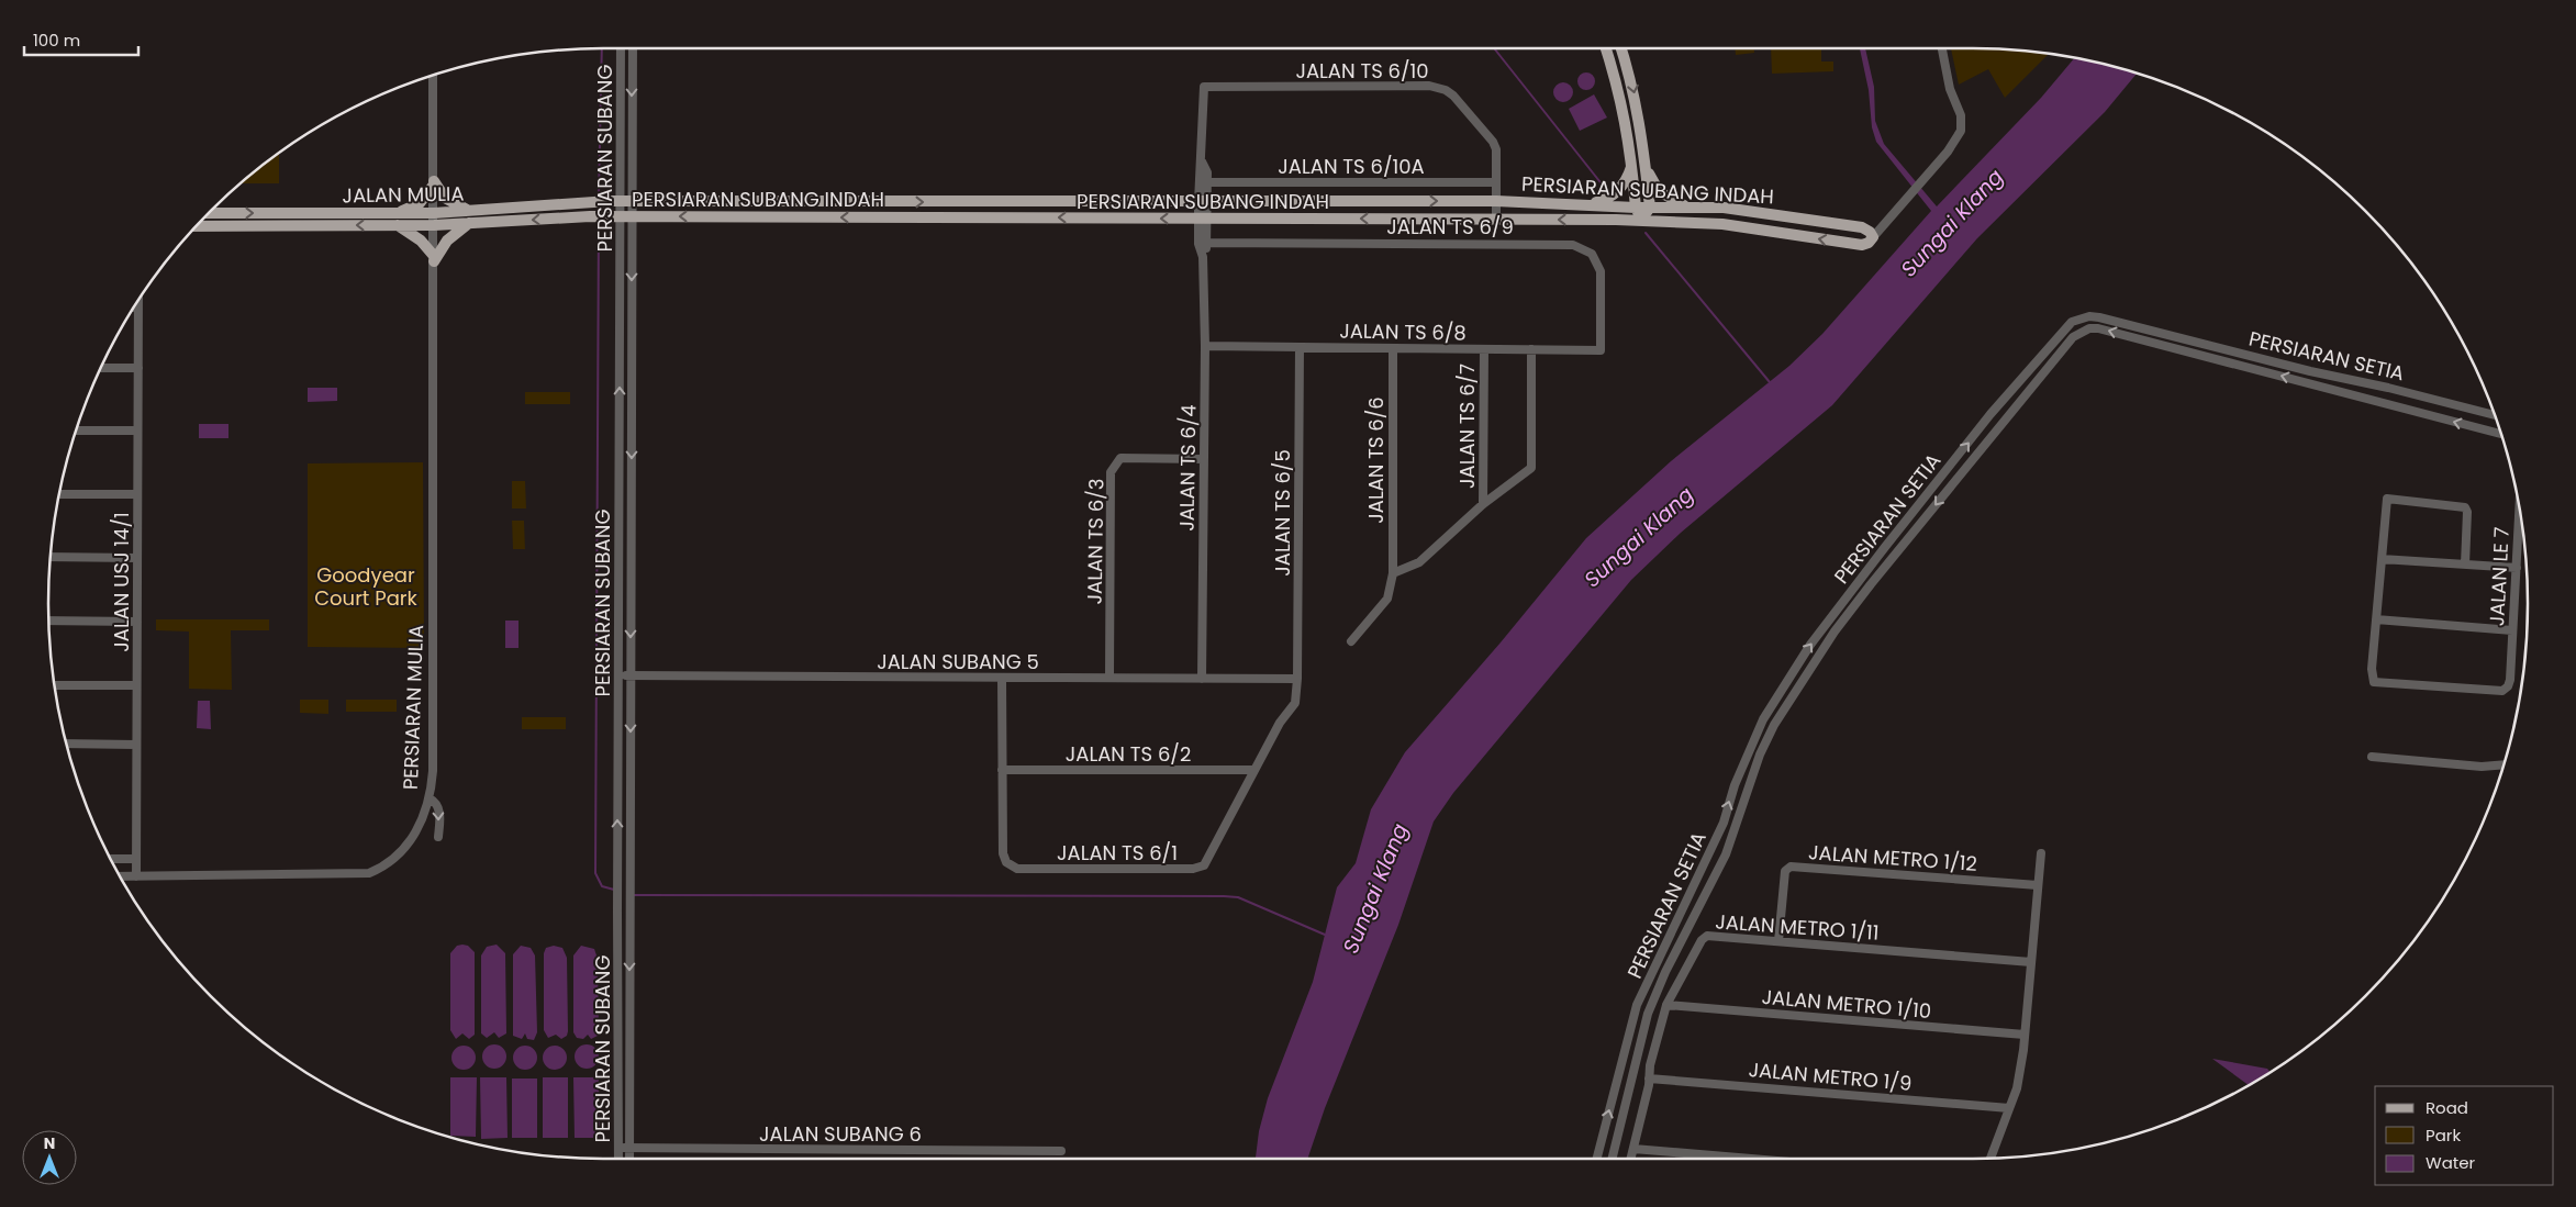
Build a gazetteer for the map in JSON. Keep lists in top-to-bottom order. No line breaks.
{"streets":{"main road":["PERSIARAN SUBANG INDAH","JALAN MULIA"],"street":["JALAN TS 6/10","PERSIARAN SUBANG","JALAN TS 6/10A","JALAN TS 6/9","JALAN TS 6/8","PERSIARAN SETIA","JALAN TS 6/7","JALAN TS 6/6","JALAN TS 6/4","JALAN TS 6/5","JALAN TS 6/3","JALAN LE 7","JALAN USJ 14/1","JALAN SUBANG 5","PERSIARAN MULIA","JALAN TS 6/2","JALAN TS 6/1","JALAN METRO 1/12","JALAN METRO 1/11","JALAN METRO 1/10","JALAN METRO 1/9","JALAN SUBANG 6"]},"crossings":[["JALAN TS 6/10","JALAN TS 6/10A"],["JALAN TS 6/10","PERSIARAN SUBANG INDAH"],["JALAN TS 6/10","JALAN TS 6/4"],["PERSIARAN SUBANG","PERSIARAN SUBANG INDAH"],["PERSIARAN SUBANG","JALAN MULIA"],["PERSIARAN SUBANG","JALAN SUBANG 5"],["PERSIARAN SUBANG","JALAN SUBANG 6"],["PERSIARAN SUBANG INDAH","JALAN MULIA"],["PERSIARAN SUBANG INDAH","JALAN TS 6/4"],["JALAN MULIA","PERSIARAN MULIA"],["JALAN TS 6/9","JALAN TS 6/8"],["JALAN TS 6/9","JALAN TS 6/4"],["JALAN TS 6/8","JALAN TS 6/7"],["JALAN TS 6/8","JALAN TS 6/6"],["JALAN TS 6/8","JALAN TS 6/4"],["JALAN TS 6/8","JALAN TS 6/5"],["JALAN TS 6/4","JALAN TS 6/3"],["JALAN TS 6/4","JALAN SUBANG 5"],["JALAN TS 6/5","JALAN SUBANG 5"],["JALAN TS 6/5","JALAN TS 6/1"],["JALAN TS 6/3","JALAN SUBANG 5"],["JALAN USJ 14/1","PERSIARAN MULIA"],["JALAN SUBANG 5","JALAN TS 6/1"],["JALAN TS 6/2","JALAN TS 6/1"],["JALAN METRO 1/12","JALAN METRO 1/11"],["JALAN METRO 1/11","JALAN METRO 1/10"],["JALAN METRO 1/11","JALAN METRO 1/9"]],"water":["Sungai Klang"],"parks":["Goodyear Court Park"],"legend":["Road","Park","Water"],"scale_bar":"100 m","north":"top"}
